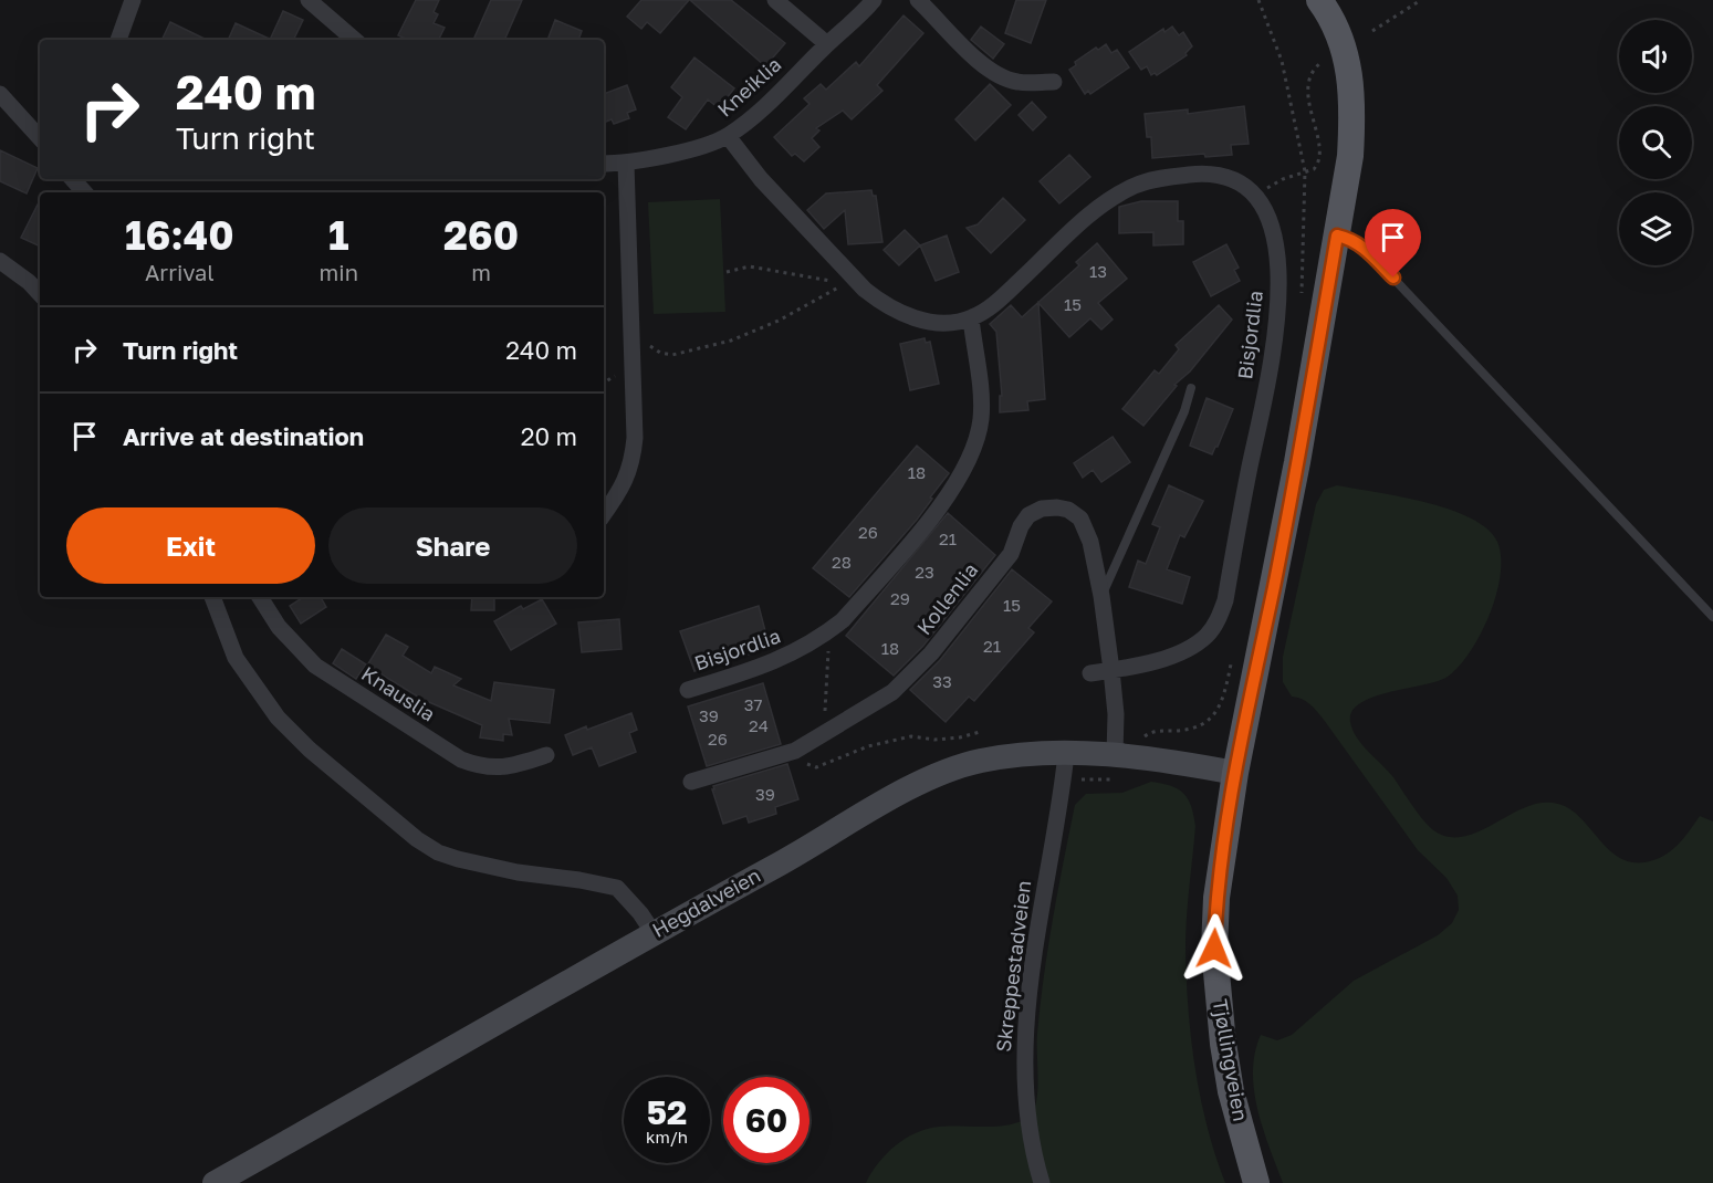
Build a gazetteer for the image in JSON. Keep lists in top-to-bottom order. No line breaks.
{"streets":{"main road":["Tjøllingveien"],"street":["Kneiklia","Bisjordlia","Kollenlia","Knauslia","Hegdalveien","Skreppestadveien"]},"crossings":[["Bisjordlia","Kollenlia"],["Kollenlia","Hegdalveien"],["Hegdalveien","Skreppestadveien"],["Hegdalveien","Tjøllingveien"]],"house_numbers":["13","15","18","26","21","28","23","29","15","21","18","33","37","39","24","26","39"],"page":{"turn":["240 m","Turn right"],"eta":["16:40","Arrival","1","min","260","m"],"list":[{"name":"Turn right","value":"240 m"},{"name":"Arrive at destination","value":"20 m"}],"buttons":["Exit","Share"],"speed":"52 km/h","limit":"60"}}
